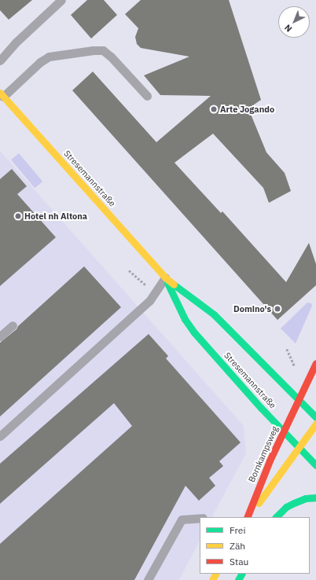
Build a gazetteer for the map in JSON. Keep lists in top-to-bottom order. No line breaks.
{"streets":{"main road":["Stresemannstraße","Bornkampsweg"]},"crossings":[["Stresemannstraße","Bornkampsweg"]],"places":["Arte Jogando","Hotel nh Altona","Domino's"],"legend":["Frei","Zäh","Stau"],"north":"bottom left"}
